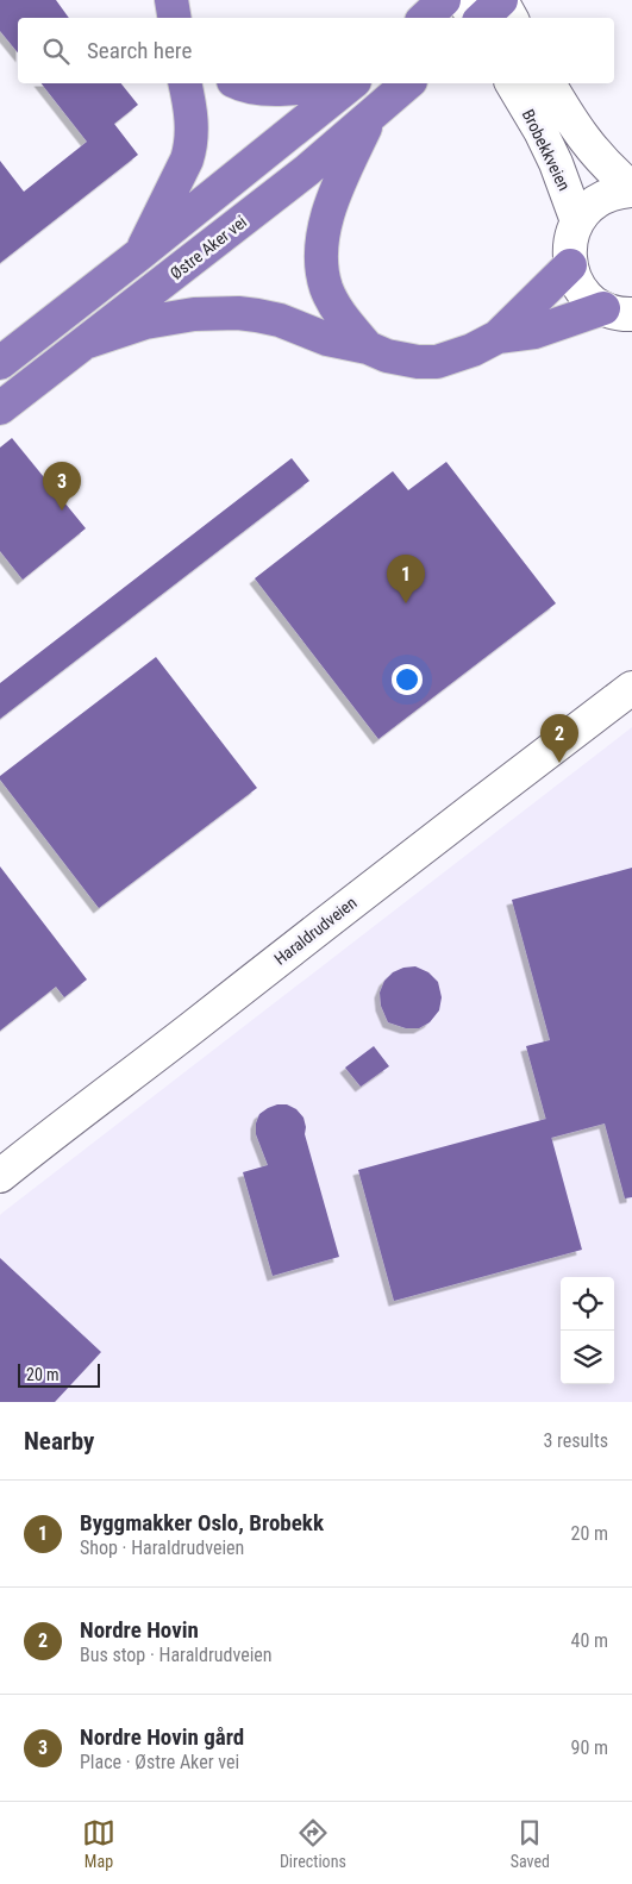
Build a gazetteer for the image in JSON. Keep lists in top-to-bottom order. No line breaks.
{"streets":{"highway":["Østre Aker vei"],"street":["Brobekkveien","Haraldrudveien"]},"scale_bar":"20 m","page":{"search":"Search here","pins":["3","1","2"],"scale":"20 m","heading":["Nearby","3 results"],"list":[{"mark":"1","name":"Byggmakker Oslo, Brobekk","note":"Shop · Haraldrudveien","value":"20 m"},{"mark":"2","name":"Nordre Hovin","note":"Bus stop · Haraldrudveien","value":"40 m"},{"mark":"3","name":"Nordre Hovin gård","note":"Place · Østre Aker vei","value":"90 m"}],"nav":["Map","Directions","Saved"]}}
